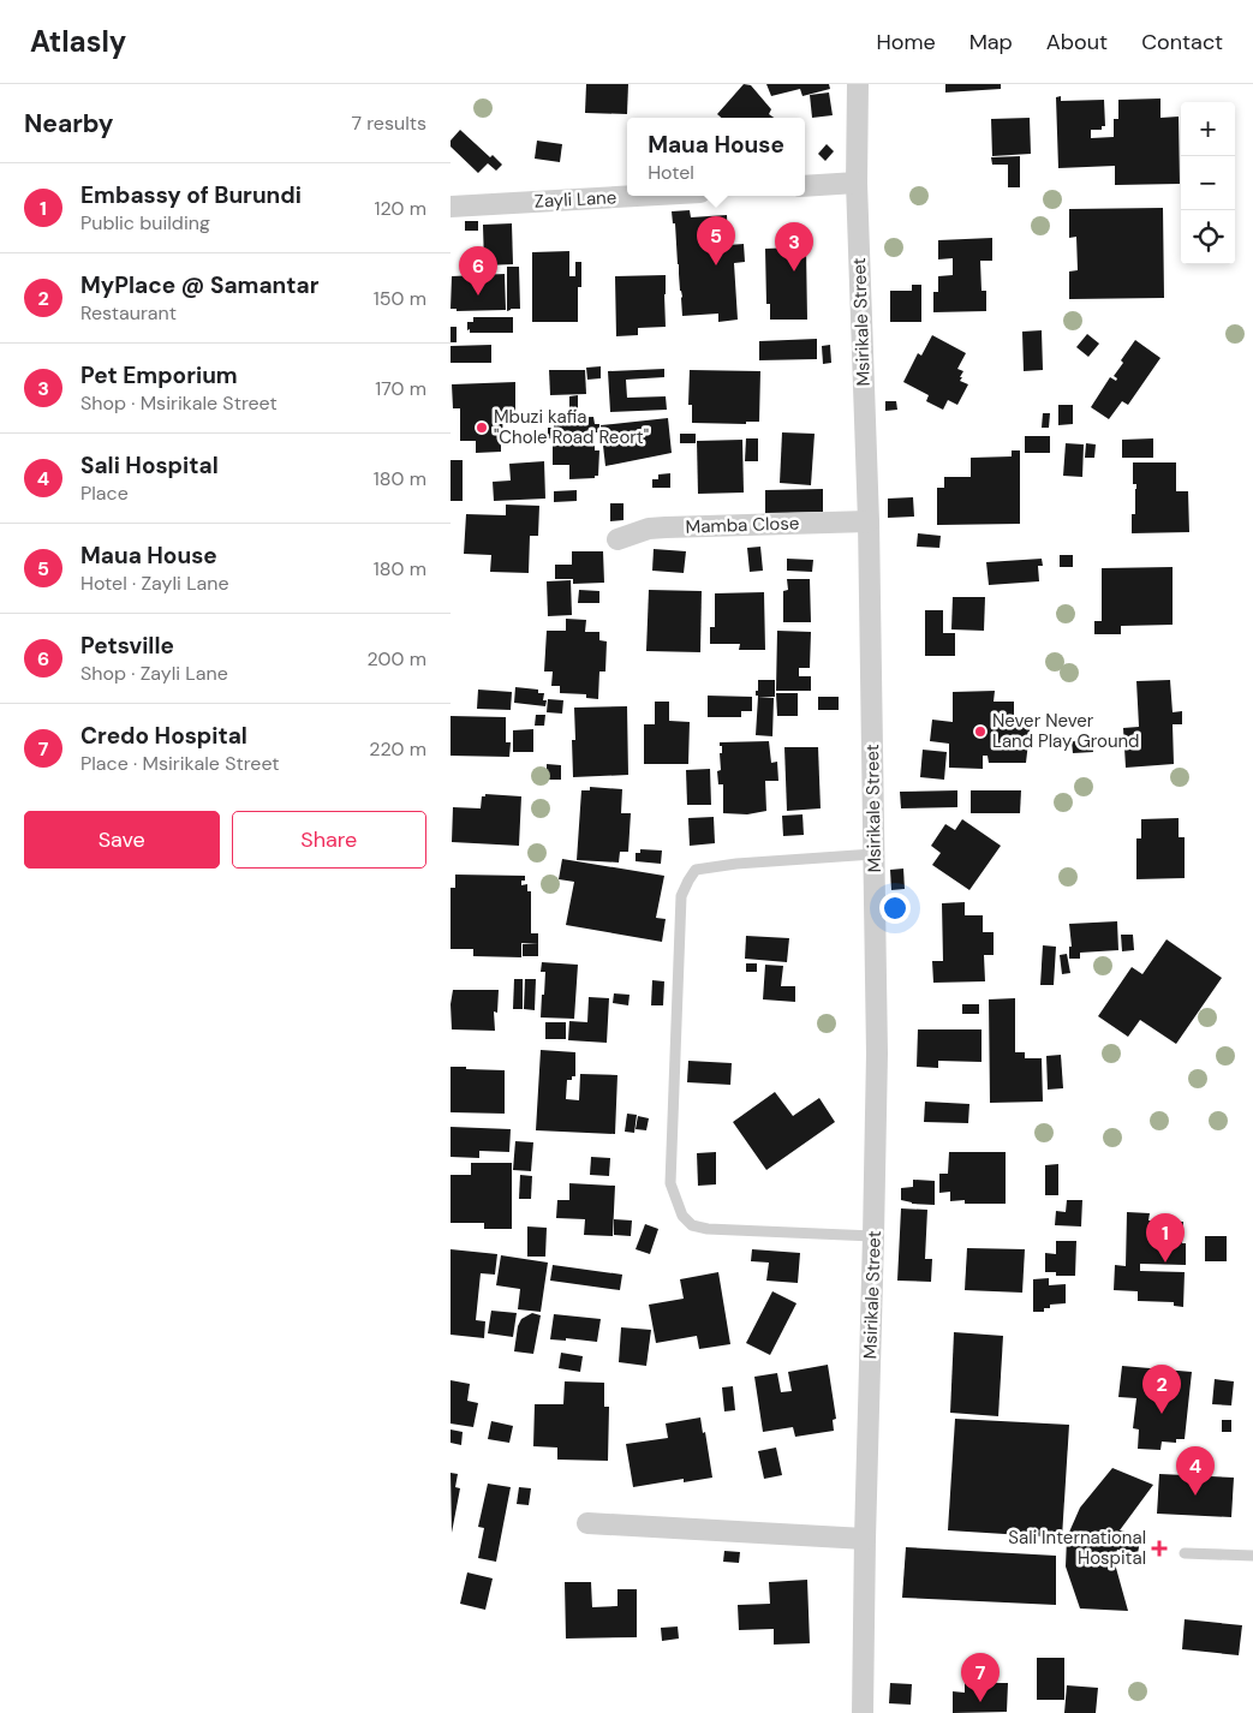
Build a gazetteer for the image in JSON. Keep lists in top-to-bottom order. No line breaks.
{"streets":{"street":["Zayli Lane","Msirikale Street","Mamba Close"]},"crossings":[["Msirikale Street","Mamba Close"]],"places":{"other":["Mbuzi kafia \"Chole Road Reort\"","Never Never Land Play Ground"],"health":["Sali International Hospital"]},"page":{"header":"Atlasly","nav":["Home","Map","About","Contact"],"heading":["Nearby","7 results"],"map_buttons":["+","−"],"popup":["Maua House","Hotel"],"list":[{"mark":"1","name":"Embassy of Burundi","note":"Public building","value":"120 m"},{"mark":"2","name":"MyPlace @ Samantar","note":"Restaurant","value":"150 m"},{"mark":"3","name":"Pet Emporium","note":"Shop · Msirikale Street","value":"170 m"},{"mark":"4","name":"Sali Hospital","note":"Place","value":"180 m"},{"mark":"5","name":"Maua House","note":"Hotel · Zayli Lane","value":"180 m"},{"mark":"6","name":"Petsville","note":"Shop · Zayli Lane","value":"200 m"},{"mark":"7","name":"Credo Hospital","note":"Place · Msirikale Street","value":"220 m"}],"pins":["5","3","6","1","2","4","7"],"buttons":["Save","Share"]}}
